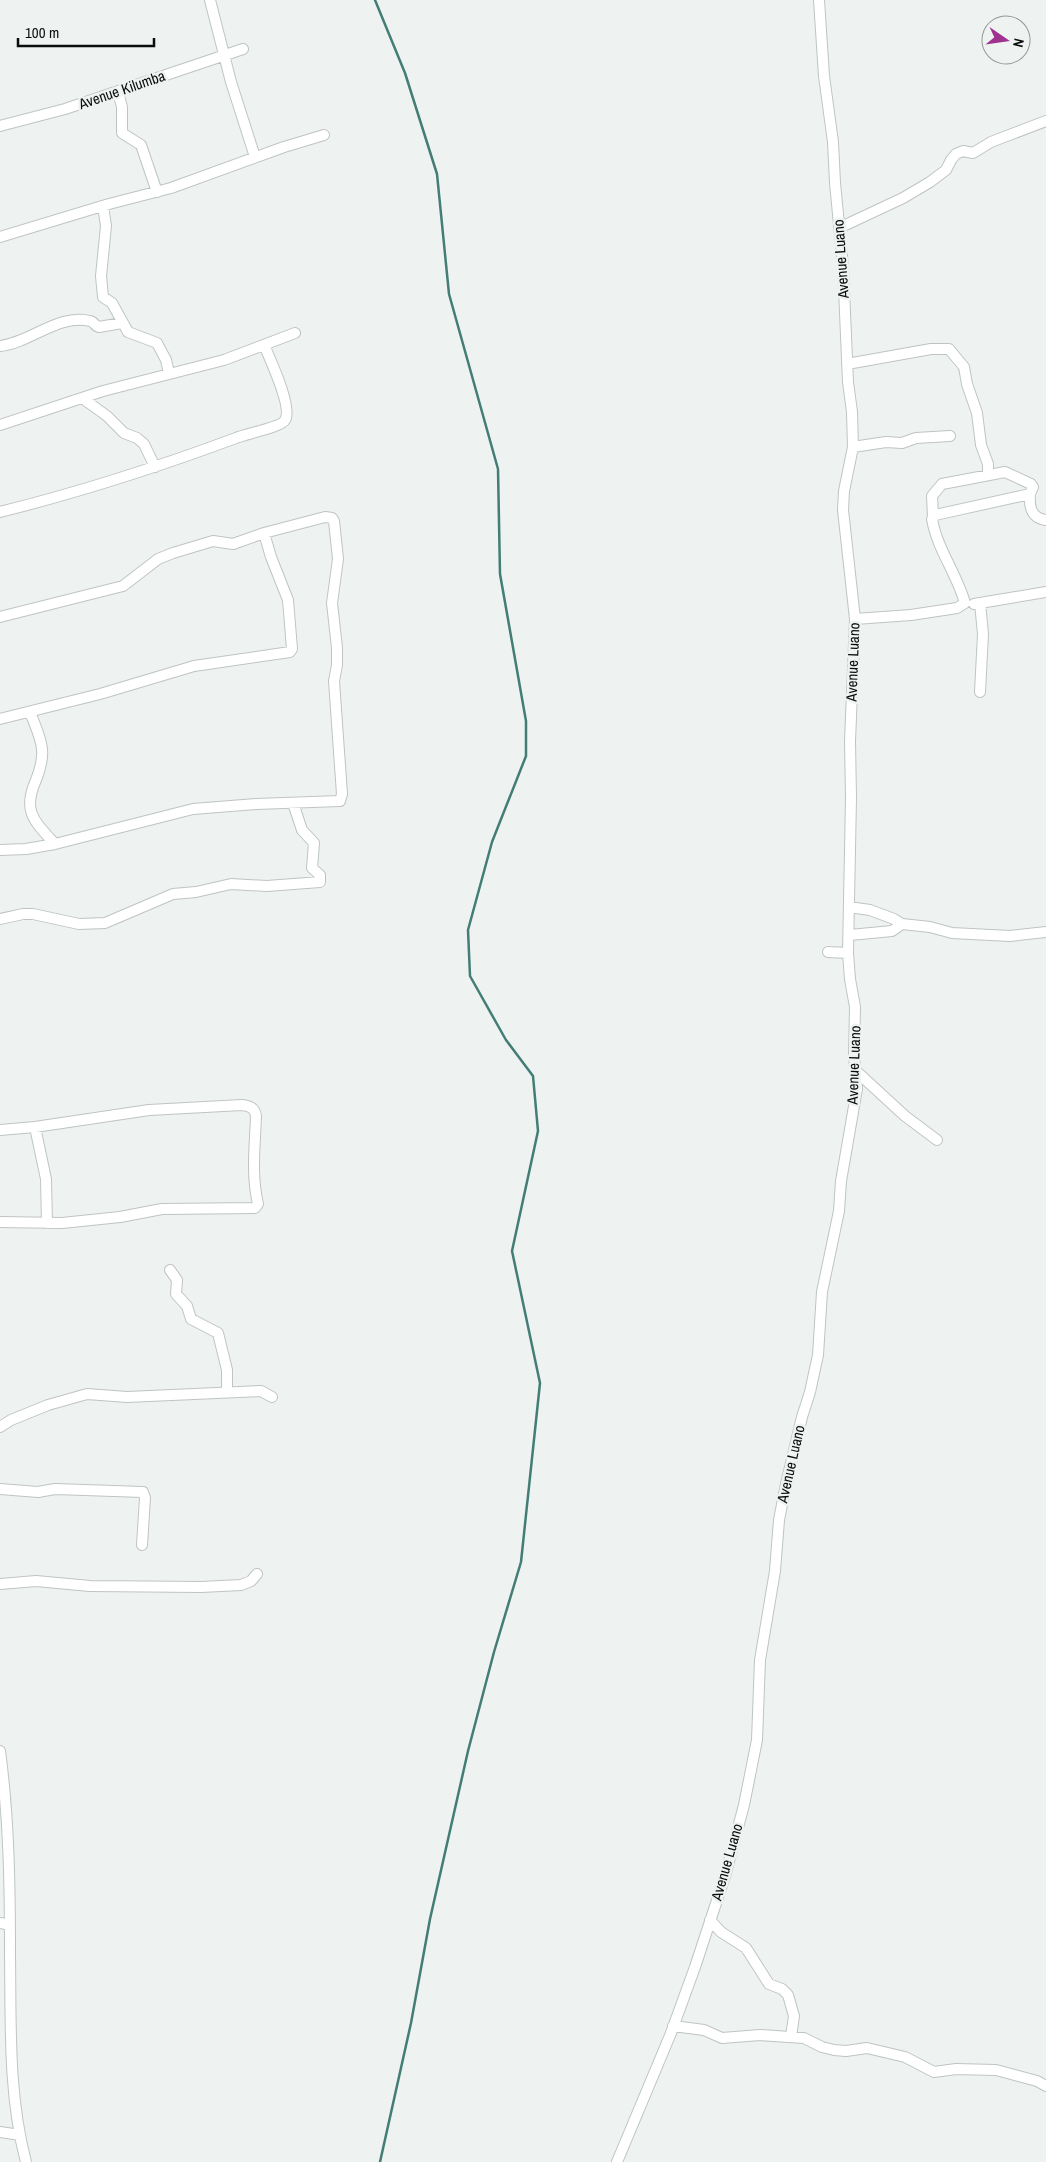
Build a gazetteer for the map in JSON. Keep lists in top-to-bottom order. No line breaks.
{"streets":{"street":["Avenue Kilumba","Avenue Luano"]},"scale_bar":"100 m","north":"right"}
